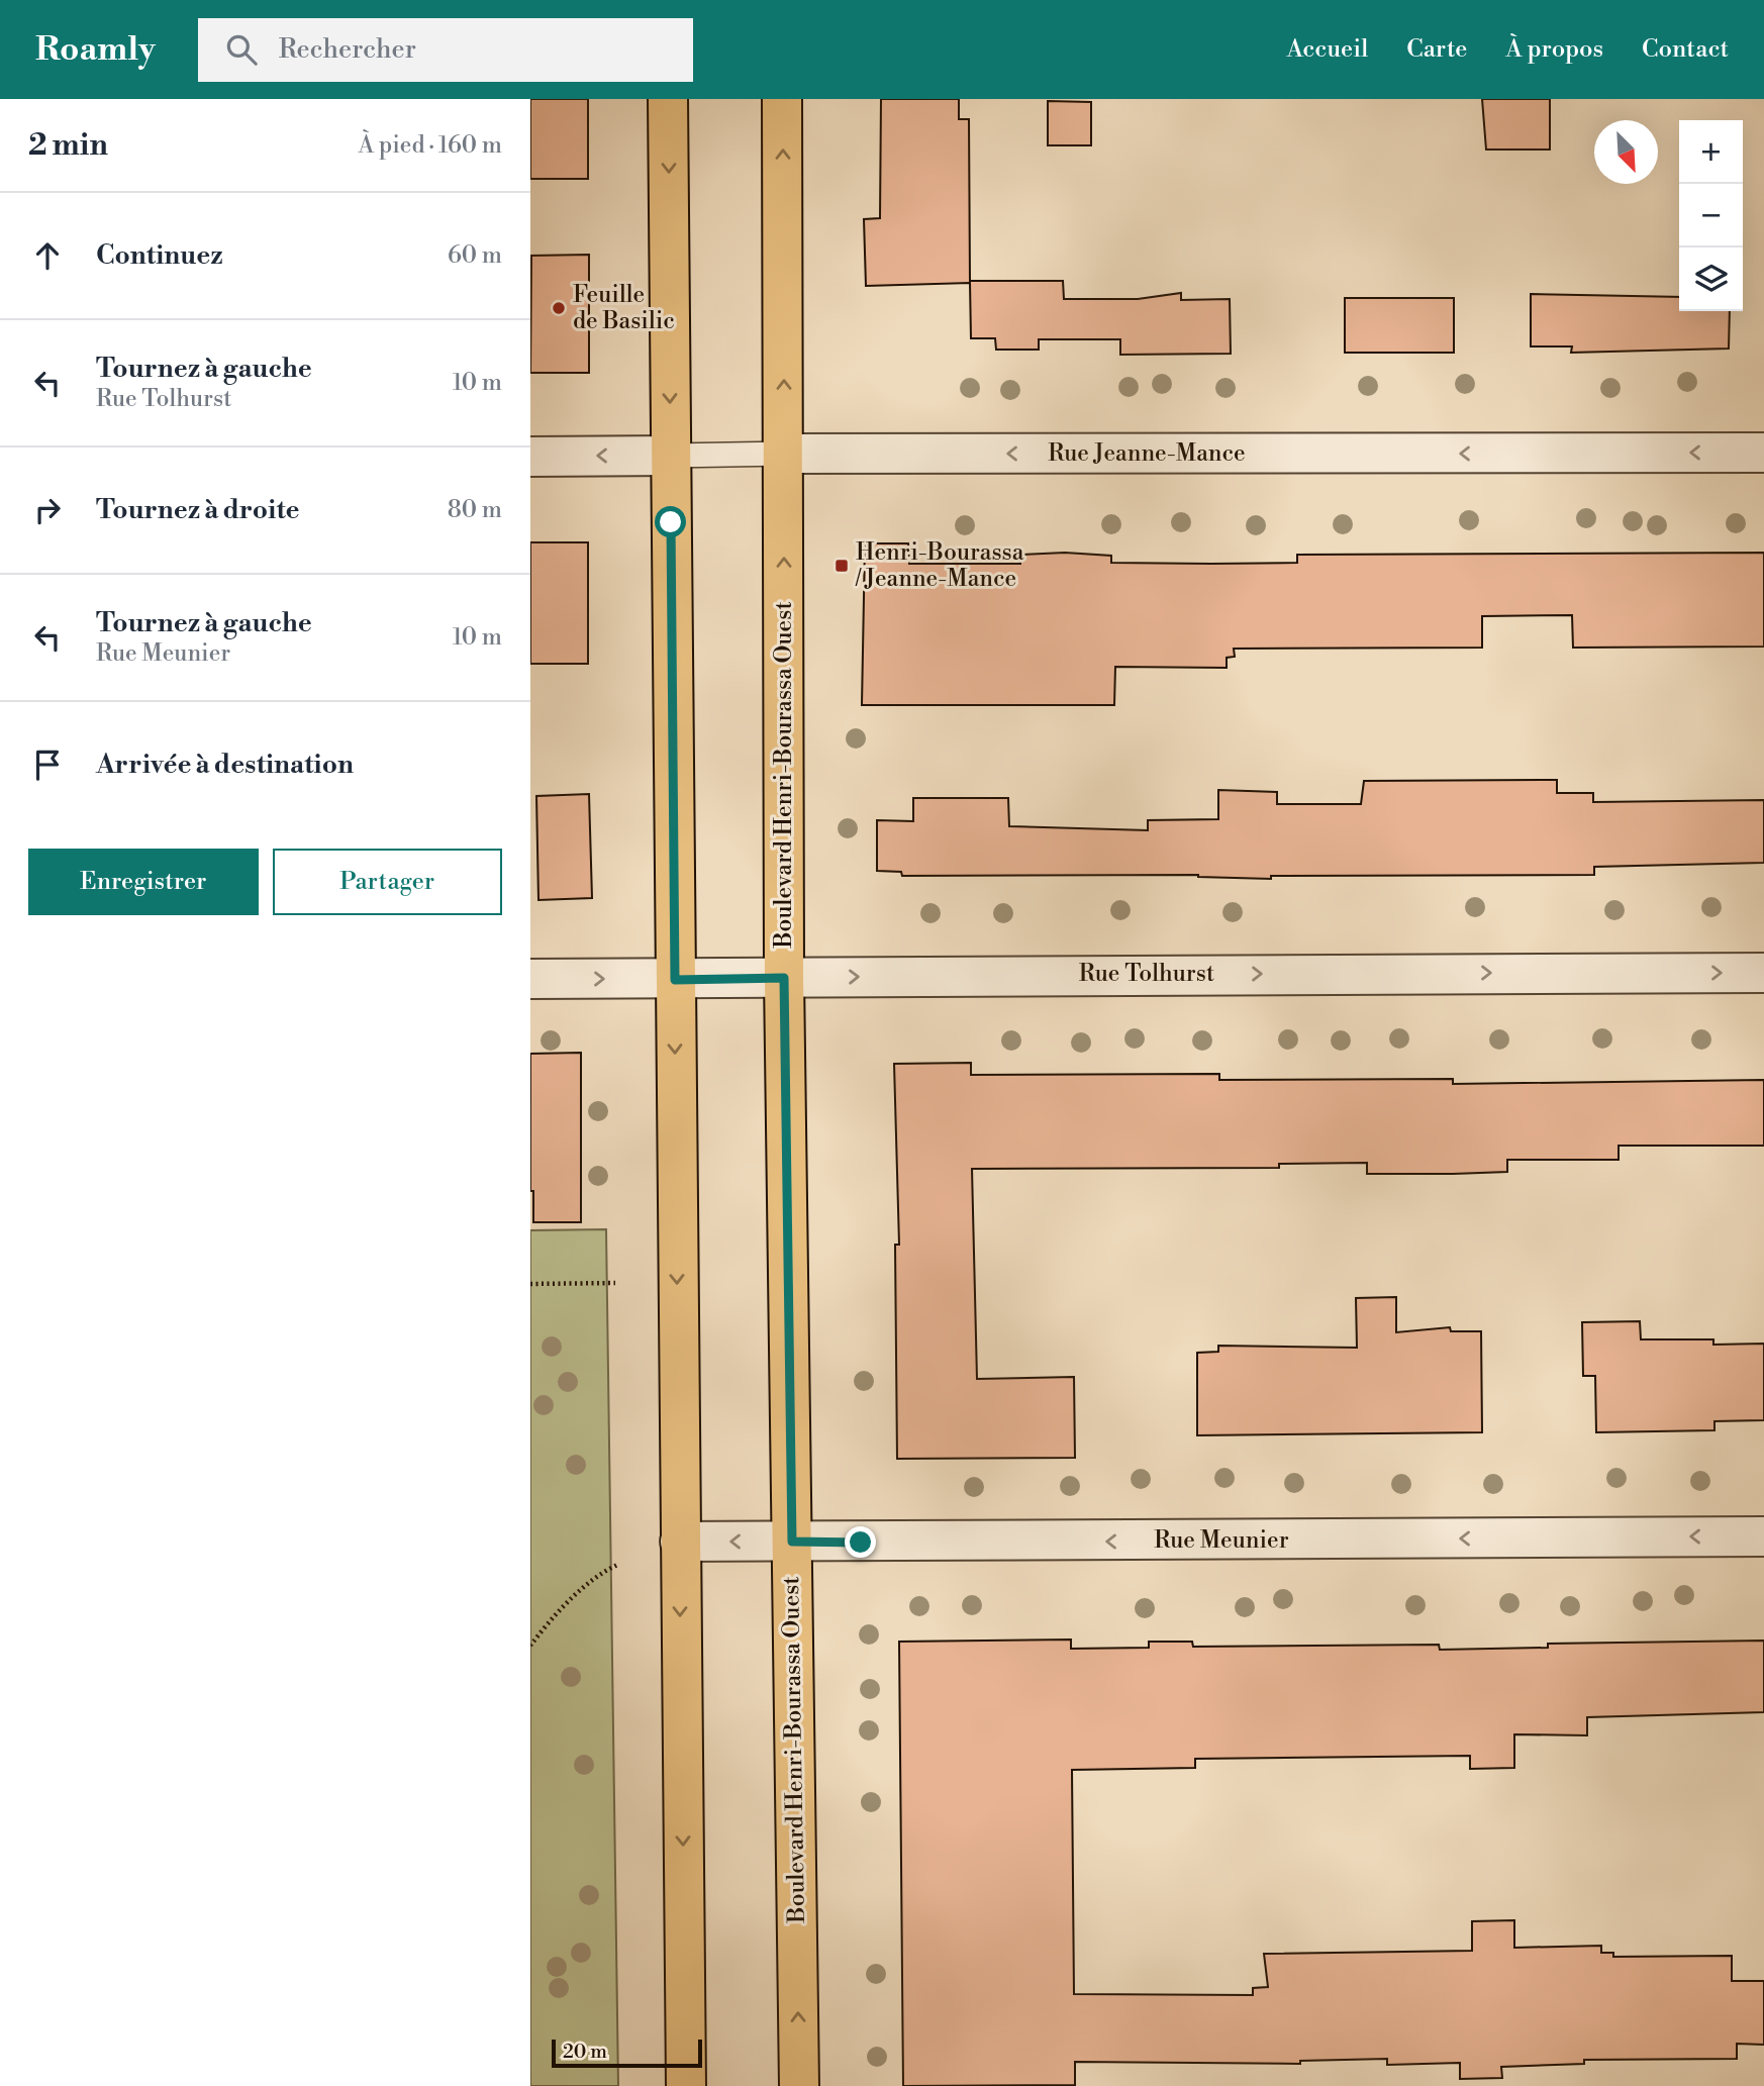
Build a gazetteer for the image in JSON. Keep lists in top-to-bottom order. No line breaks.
{"streets":{"main road":["Boulevard Henri-Bourassa Ouest"],"street":["Rue Jeanne-Mance","Rue Tolhurst","Rue Meunier"]},"crossings":[["Rue Jeanne-Mance","Boulevard Henri-Bourassa Ouest"],["Boulevard Henri-Bourassa Ouest","Rue Tolhurst"],["Boulevard Henri-Bourassa Ouest","Rue Meunier"]],"one_way":["Rue Jeanne-Mance","Rue Tolhurst","Rue Meunier"],"places":{"other":["Feuille de Basilic"],"transit":["Henri-Bourassa / Jeanne-Mance"]},"scale_bar":"20 m","north":"bottom right","page":{"header":"Roamly","search":"Rechercher","nav":["Accueil","Carte","À propos","Contact"],"heading":["2 min","À pied · 160 m"],"map_buttons":["+","−"],"list":[["Continuez","60 m"],["Tournez à gauche","Rue Tolhurst","10 m"],["Tournez à droite","80 m"],["Tournez à gauche","Rue Meunier","10 m"],"Arrivée à destination"],"buttons":["Enregistrer","Partager"],"scale":"20 m"}}
